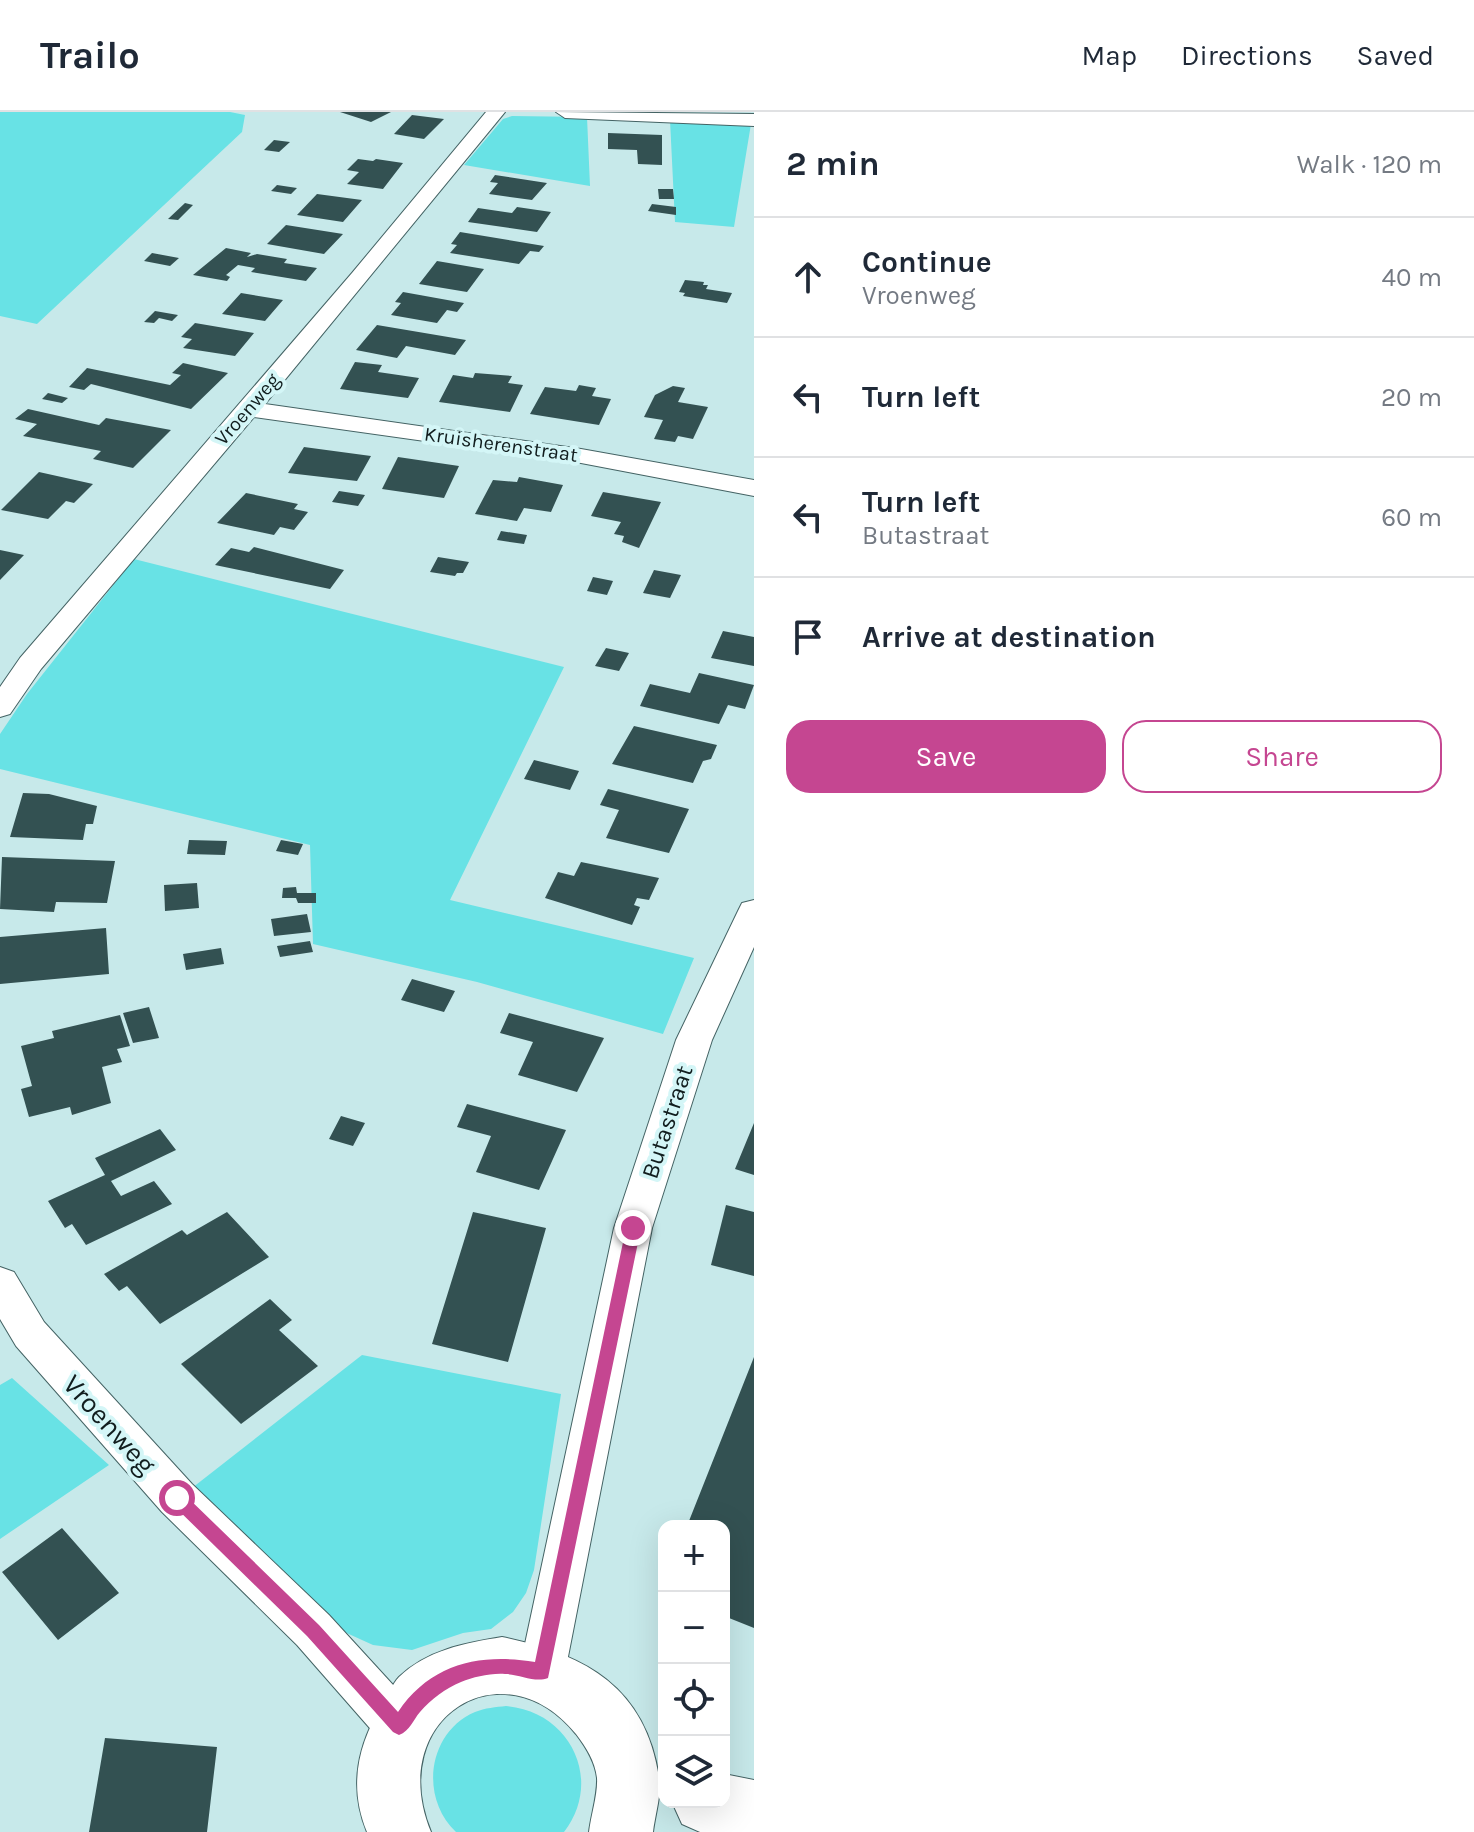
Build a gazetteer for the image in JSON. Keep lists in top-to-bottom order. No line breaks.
{"streets":{"street":["Vroenweg","Kruisherenstraat","Butastraat"]},"crossings":[["Vroenweg","Kruisherenstraat"]],"page":{"header":"Trailo","nav":["Map","Directions","Saved"],"heading":["2 min","Walk · 120 m"],"list":[["Continue","Vroenweg","40 m"],["Turn left","20 m"],["Turn left","Butastraat","60 m"],"Arrive at destination"],"buttons":["Save","Share"],"map_buttons":["+","−"]}}
